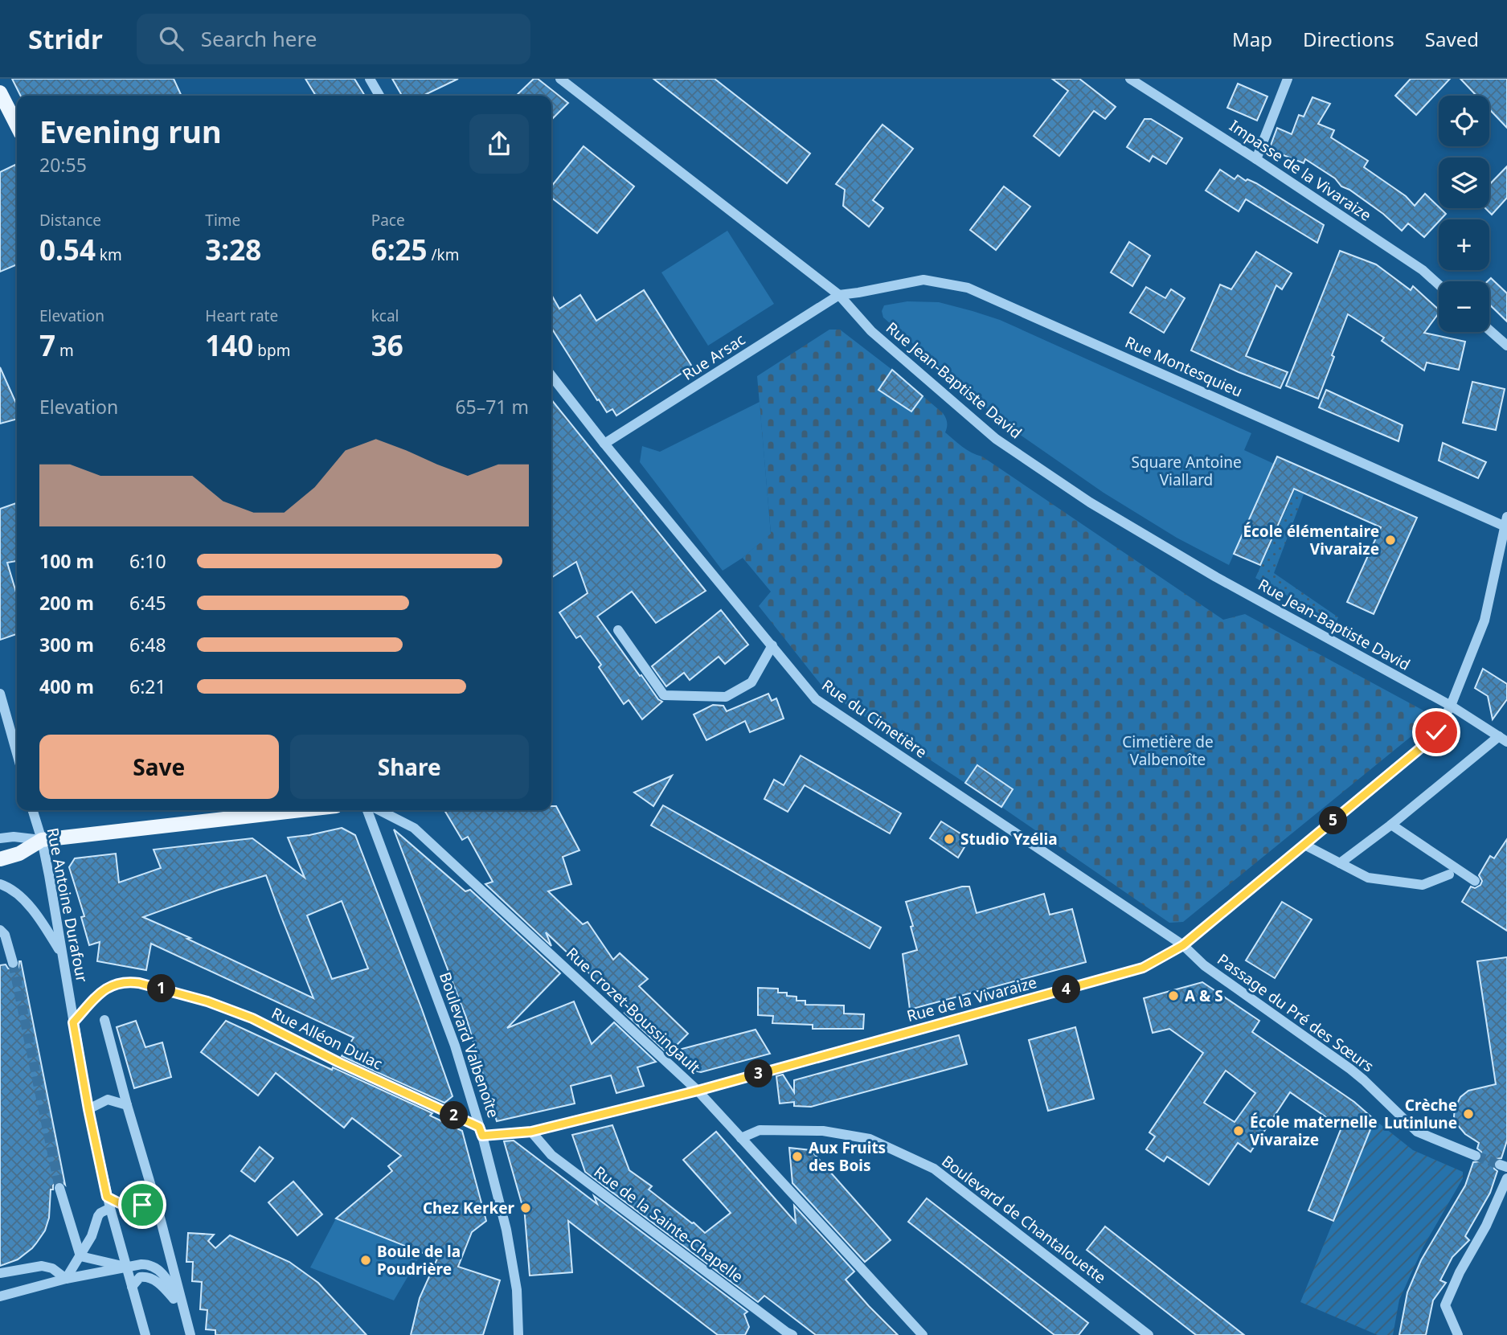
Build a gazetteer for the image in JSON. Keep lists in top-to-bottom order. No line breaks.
{"streets":{"street":["Impasse de la Vivaraize","Rue Arsac","Rue Montesquieu","Rue Jean-Baptiste David","Rue du Cimetière","Rue Antoine Durafour","Rue de la Vivaraize","Rue Crozet-Boussingault","Passage du Pré des Sœurs","Rue Alléon Dulac","Boulevard Valbenoîte","Boulevard de Chantalouette","Rue de la Sainte-Chapelle"]},"crossings":[["Rue Arsac","Rue Montesquieu"],["Rue Arsac","Rue Jean-Baptiste David"],["Rue Arsac","Rue du Cimetière"],["Rue Montesquieu","Rue Jean-Baptiste David"],["Rue Montesquieu","Rue de la Vivaraize"],["Rue Jean-Baptiste David","Rue de la Vivaraize"],["Rue du Cimetière","Rue de la Vivaraize"],["Rue du Cimetière","Passage du Pré des Sœurs"],["Rue Antoine Durafour","Rue Alléon Dulac"],["Rue de la Vivaraize","Rue Crozet-Boussingault"],["Rue de la Vivaraize","Passage du Pré des Sœurs"],["Rue de la Vivaraize","Rue Alléon Dulac"],["Rue de la Vivaraize","Boulevard Valbenoîte"],["Rue de la Vivaraize","Rue de la Sainte-Chapelle"],["Rue Crozet-Boussingault","Boulevard de Chantalouette"],["Rue Alléon Dulac","Boulevard Valbenoîte"]],"parks":["Square Antoine Viallard","Cimetière de Valbenoîte"],"places":["École élémentaire Vivaraize","Studio Yzélia","A & S","Crèche Lutinlune","École maternelle Vivaraize","Aux Fruits des Bois","Chez Kerker","Boule de la Poudrière"],"page":{"header":"Stridr","search":"Search here","nav":["Map","Directions","Saved"],"map_buttons":["+","−"],"heading":["Evening run","20:55"],"stats":[["Distance","0.54 km"],["Time","3:28"],["Pace","6:25 /km"],["Elevation","7 m"],["Heart rate","140 bpm"],["kcal","36"]],"chart":["Elevation","65–71 m"],"list":[{"name":"100 m","note":"6:10"},{"name":"200 m","note":"6:45"},{"name":"300 m","note":"6:48"},{"name":"400 m","note":"6:21"}],"buttons":["Save","Share"],"pins":["5","1","4","3","2"]}}
